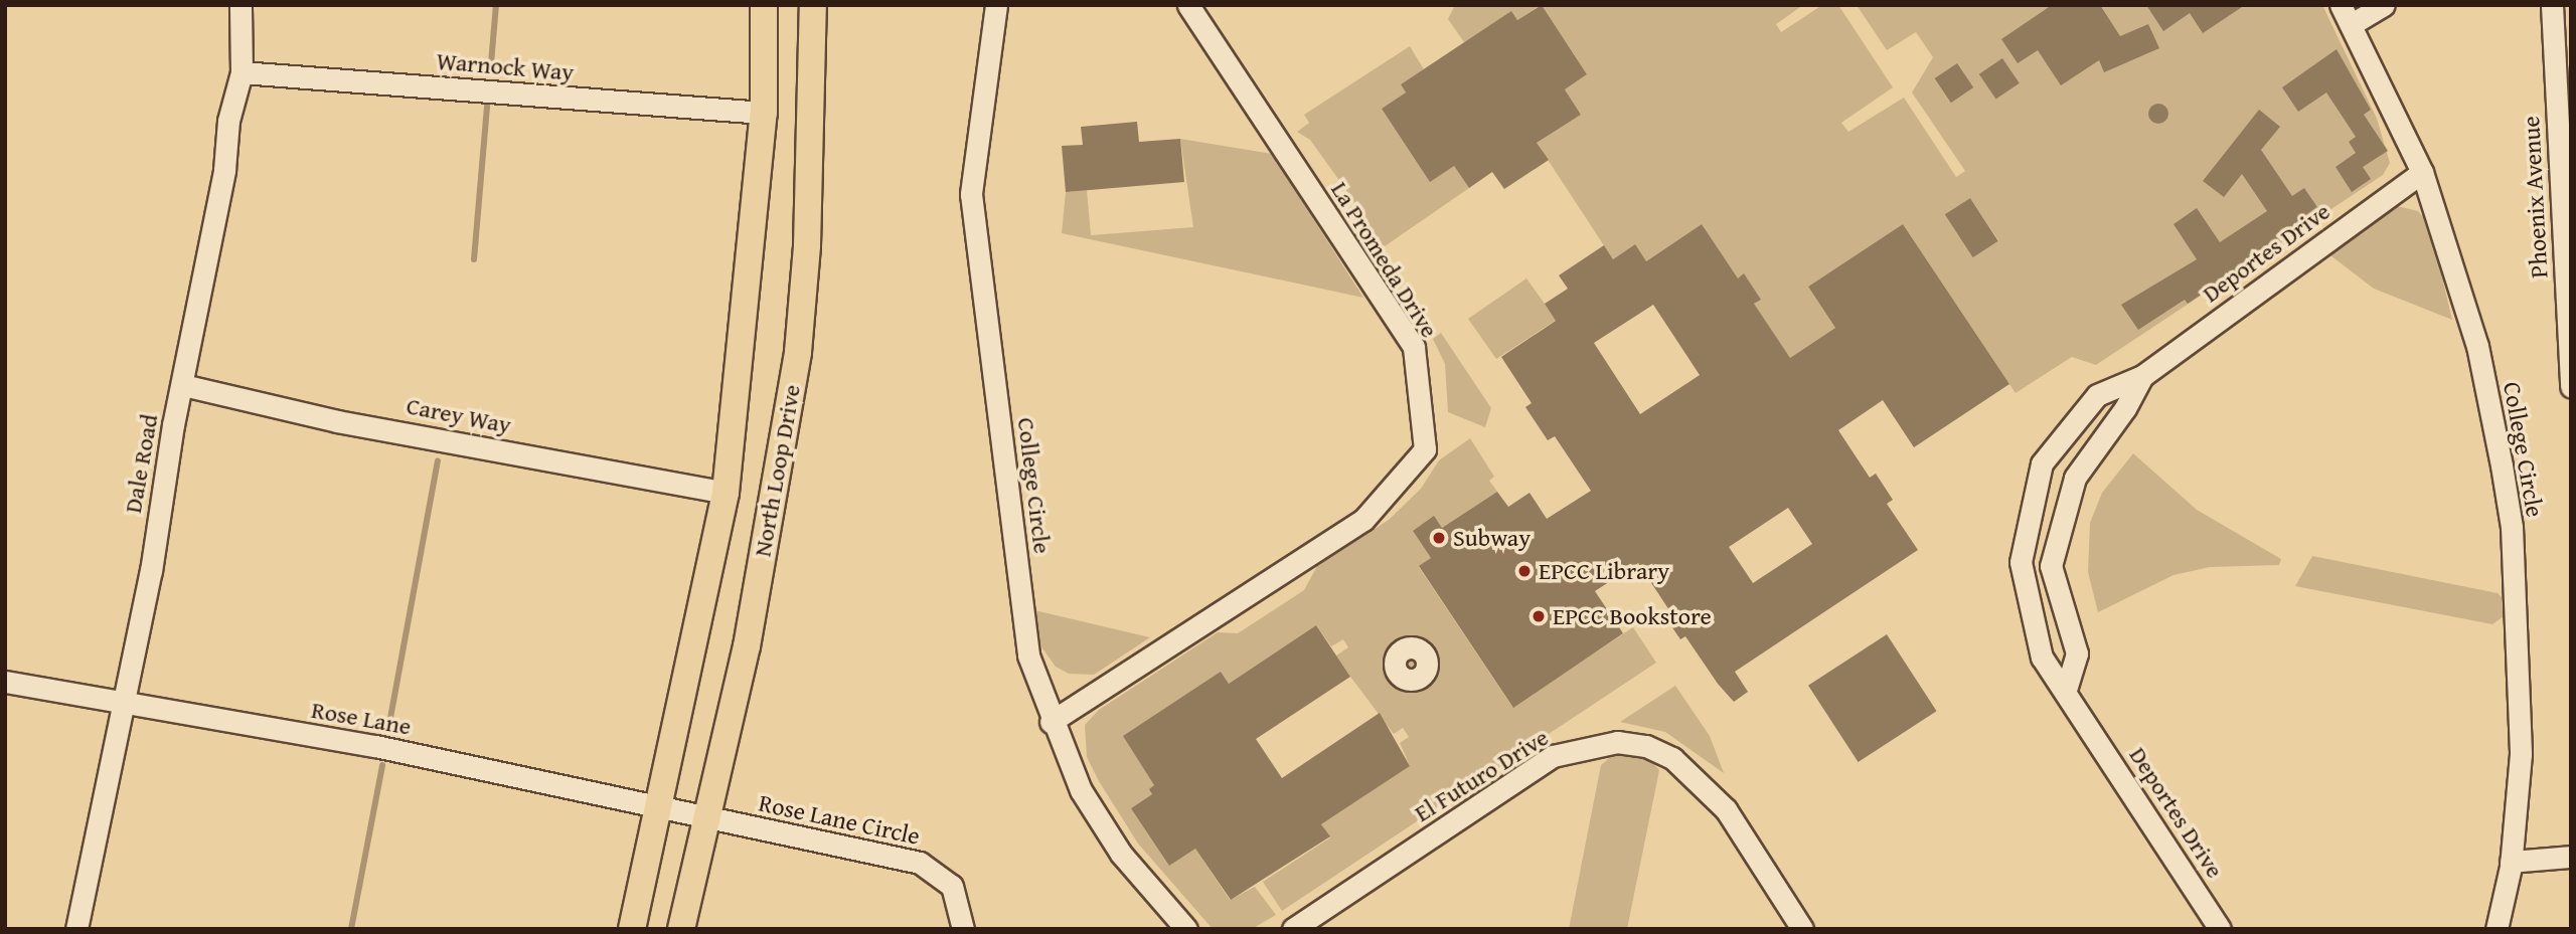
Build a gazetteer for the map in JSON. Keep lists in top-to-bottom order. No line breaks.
{"streets":{"main road":["North Loop Drive"],"street":["Warnock Way","Phoenix Avenue","Deportes Drive","La Promeda Drive","Carey Way","College Circle","Dale Road","Rose Lane","El Futuro Drive","Rose Lane Circle"]},"crossings":[["Warnock Way","Dale Road"],["Warnock Way","North Loop Drive"],["Deportes Drive","College Circle"],["La Promeda Drive","College Circle"],["Carey Way","Dale Road"],["Carey Way","North Loop Drive"],["Dale Road","Rose Lane"],["North Loop Drive","Rose Lane"],["North Loop Drive","Rose Lane Circle"],["Rose Lane","Rose Lane Circle"]],"places":["Subway","EPCC Library","EPCC Bookstore"]}
